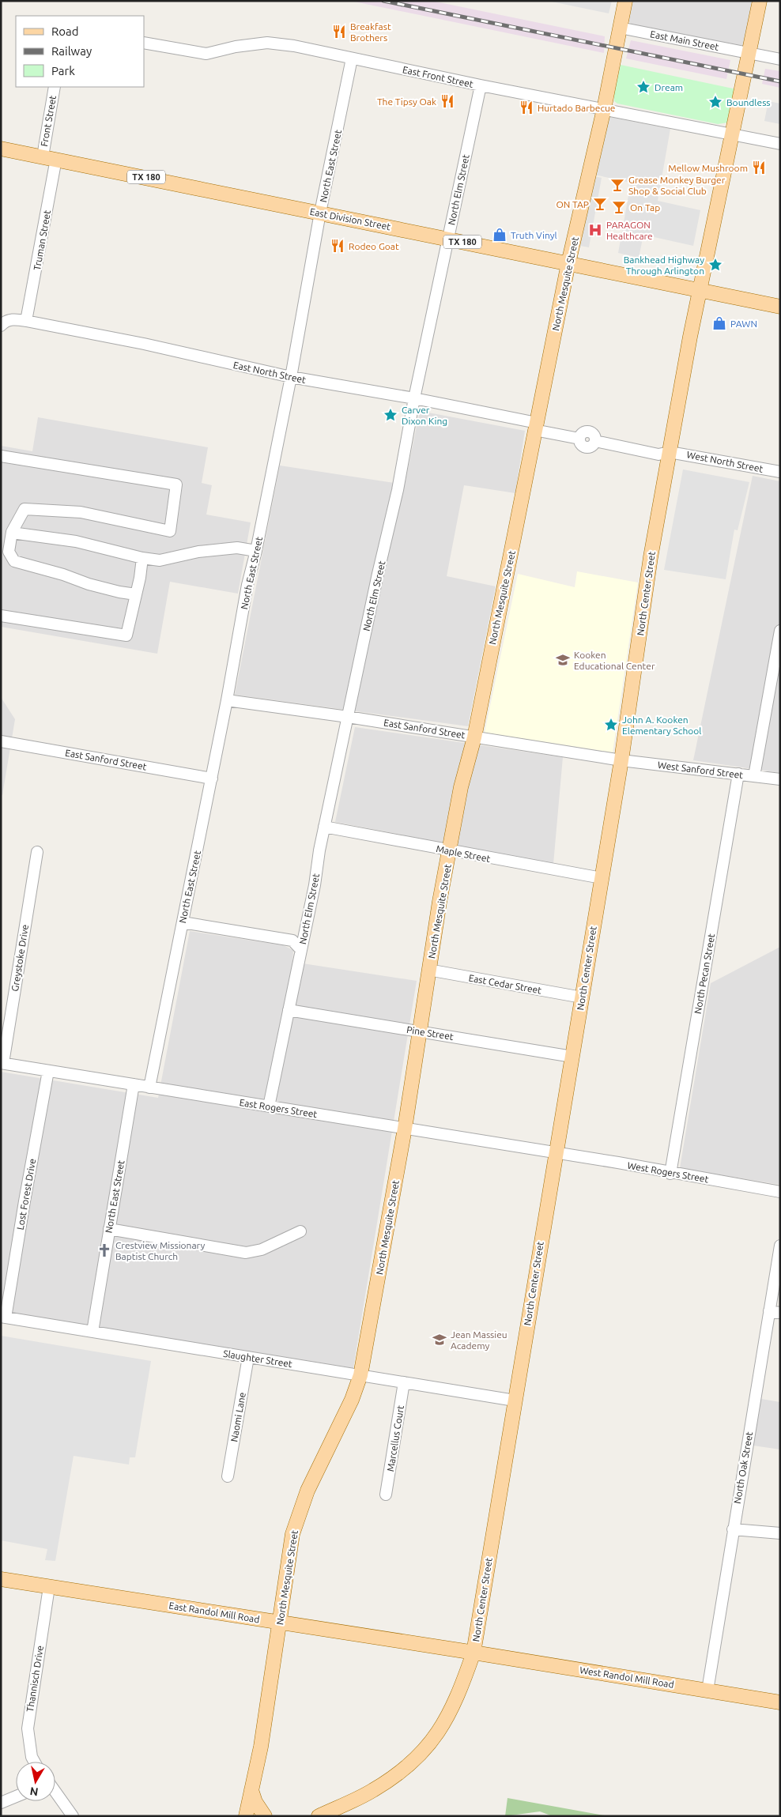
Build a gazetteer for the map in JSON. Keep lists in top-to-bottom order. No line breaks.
{"streets":{"main road":["TX 180","East Division Street","North Mesquite Street","North Center Street","East Randol Mill Road","West Randol Mill Road"],"street":["East Main Street","East Front Street","Front Street","North East Street","North Elm Street","Truman Street","East North Street","West North Street","East Sanford Street","West Sanford Street","Maple Street","Greystoke Drive","North Pecan Street","East Cedar Street","Pine Street","East Rogers Street","West Rogers Street","Lost Forest Drive","Slaughter Street","Naomi Lane","Marcellus Court","North Oak Street","Thannisch Drive"]},"crossings":[["East Main Street","North Mesquite Street"],["East Main Street","North Center Street"],["East Front Street","North East Street"],["East Front Street","North Elm Street"],["East Front Street","North Mesquite Street"],["East Front Street","North Center Street"],["Front Street","East Division Street"],["Front Street","Truman Street"],["North East Street","East Division Street"],["North East Street","East North Street"],["North East Street","East Sanford Street"],["North East Street","East Rogers Street"],["North East Street","Slaughter Street"],["TX 180","East Division Street"],["TX 180","North Center Street"],["North Elm Street","East Division Street"],["North Elm Street","East North Street"],["North Elm Street","East Sanford Street"],["North Elm Street","Maple Street"],["North Elm Street","Pine Street"],["North Elm Street","East Rogers Street"],["East Division Street","Truman Street"],["East Division Street","North Mesquite Street"],["East Division Street","North Center Street"],["Truman Street","East North Street"],["North Mesquite Street","East North Street"],["North Mesquite Street","East Sanford Street"],["North Mesquite Street","Maple Street"],["North Mesquite Street","East Cedar Street"],["North Mesquite Street","Pine Street"],["North Mesquite Street","East Rogers Street"],["North Mesquite Street","Slaughter Street"],["North Mesquite Street","East Randol Mill Road"],["East North Street","West North Street"],["East North Street","North Center Street"],["West North Street","North Center Street"],["North Center Street","East Sanford Street"],["North Center Street","West Sanford Street"],["North Center Street","Maple Street"],["North Center Street","East Cedar Street"],["North Center Street","Pine Street"],["North Center Street","East Rogers Street"],["North Center Street","West Rogers Street"],["North Center Street","Slaughter Street"],["North Center Street","East Randol Mill Road"],["North Center Street","West Randol Mill Road"],["East Sanford Street","West Sanford Street"],["West Sanford Street","North Pecan Street"],["Greystoke Drive","East Rogers Street"],["North Pecan Street","West Rogers Street"],["East Rogers Street","West Rogers Street"],["East Rogers Street","Lost Forest Drive"],["Lost Forest Drive","Slaughter Street"],["Slaughter Street","Naomi Lane"],["Slaughter Street","Marcellus Court"],["North Oak Street","West Randol Mill Road"],["East Randol Mill Road","West Randol Mill Road"],["East Randol Mill Road","Thannisch Drive"]],"places":{"restaurant":["Breakfast Brothers","The Tipsy Oak","Hurtado Barbecue","Mellow Mushroom","Rodeo Goat"],"place":["Dream","Boundless","Bankhead Highway Through Arlington","Carver Dixon King","John A. Kooken Elementary School"],"bar":["Grease Monkey Burger Shop & Social Club","ON TAP","On Tap"],"hospital":["PARAGON Healthcare"],"shop":["Truth Vinyl","PAWN"],"school or university":["Kooken Educational Center","Jean Massieu Academy"],"church":["Crestview Missionary Baptist Church"]},"legend":["Road","Railway","Park"],"north":"bottom"}
